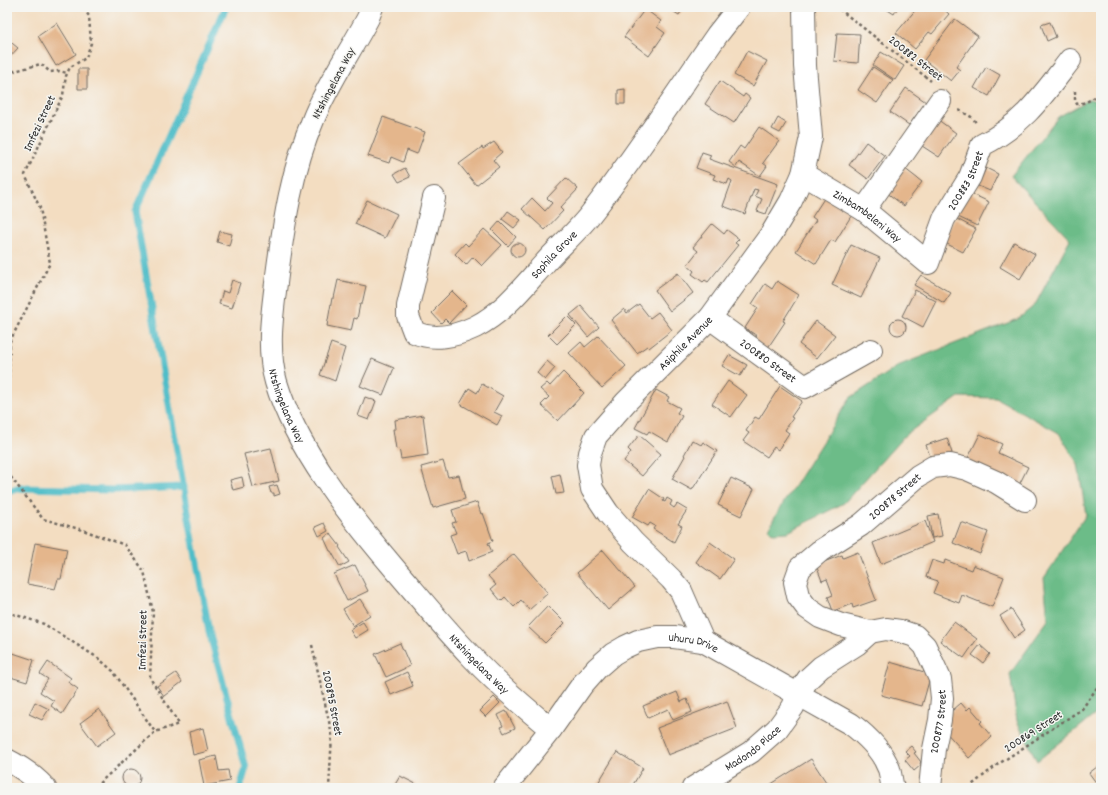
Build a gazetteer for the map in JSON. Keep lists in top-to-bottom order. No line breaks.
{"streets":{"street":["Ntshingelana Way","200883 Street","Zimbambeleni Way","Sophila Grove","Asiphile Avenue","200880 Street","200878 Street","Uhuru Drive","200877 Street","Madondo Place"],"path":["200882 Street","Imfezi Street","200895 Street","200869 Street"]},"crossings":[["200882 Street","200883 Street"],["Ntshingelana Way","Uhuru Drive"],["200883 Street","Zimbambeleni Way"],["Zimbambeleni Way","Asiphile Avenue"],["Asiphile Avenue","200880 Street"],["Asiphile Avenue","Uhuru Drive"],["200878 Street","200877 Street"],["Uhuru Drive","Madondo Place"]]}
